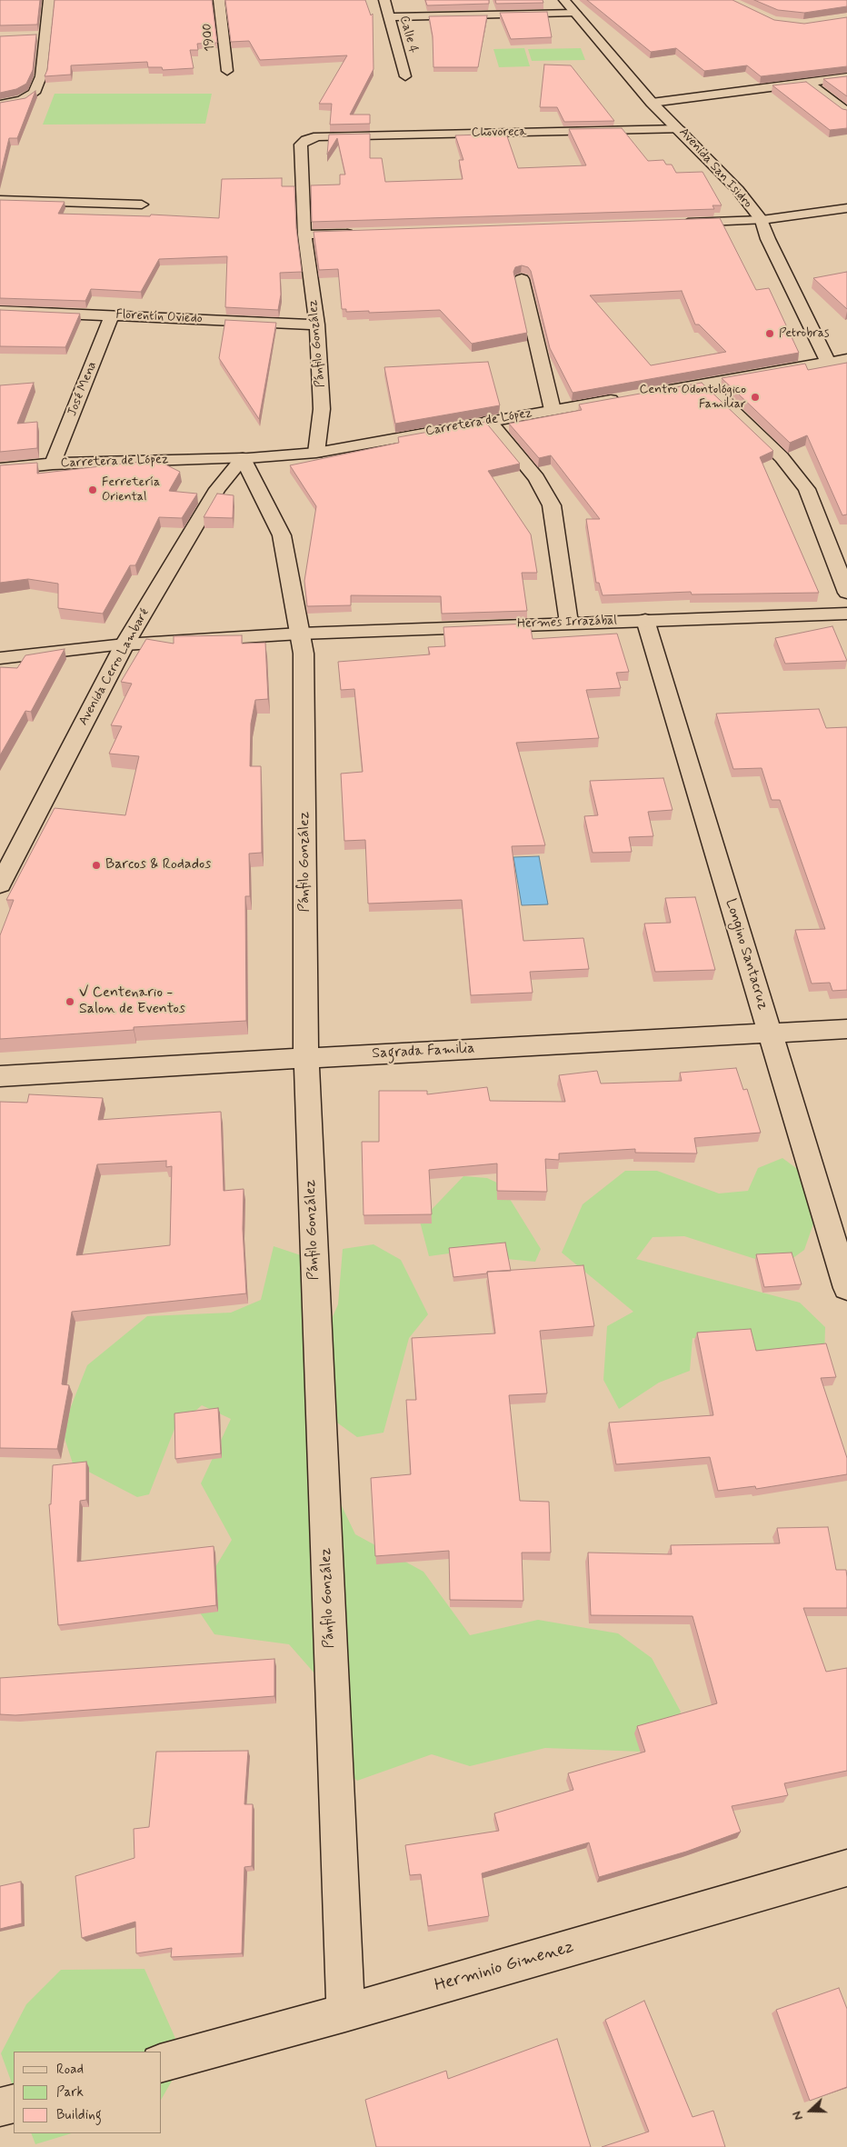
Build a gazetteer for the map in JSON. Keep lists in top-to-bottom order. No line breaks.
{"streets":{"street":["Calle 4","1900","Chovoreca","Avenida San Isidro","Florentín Oviedo","Pánfilo González","José Mena","Carretera de López","Hermes Irrazábal","Avenida Cerro Lambaré","Longino Santacruz","Sagrada Familia","Herminio Gimenez"]},"crossings":[["Chovoreca","Avenida San Isidro"],["Chovoreca","Pánfilo González"],["Florentín Oviedo","Pánfilo González"],["Florentín Oviedo","José Mena"],["Pánfilo González","Carretera de López"],["Pánfilo González","Hermes Irrazábal"],["Pánfilo González","Avenida Cerro Lambaré"],["Pánfilo González","Sagrada Familia"],["Pánfilo González","Herminio Gimenez"],["José Mena","Carretera de López"],["Carretera de López","Avenida Cerro Lambaré"],["Hermes Irrazábal","Avenida Cerro Lambaré"],["Hermes Irrazábal","Longino Santacruz"],["Longino Santacruz","Sagrada Familia"]],"places":["Petrobras","Centro Odontológico Familiar","Ferretería Oriental","Barcos & Rodados","V Centenario - Salon de Eventos"],"legend":["Road","Park","Building"],"north":"left"}
